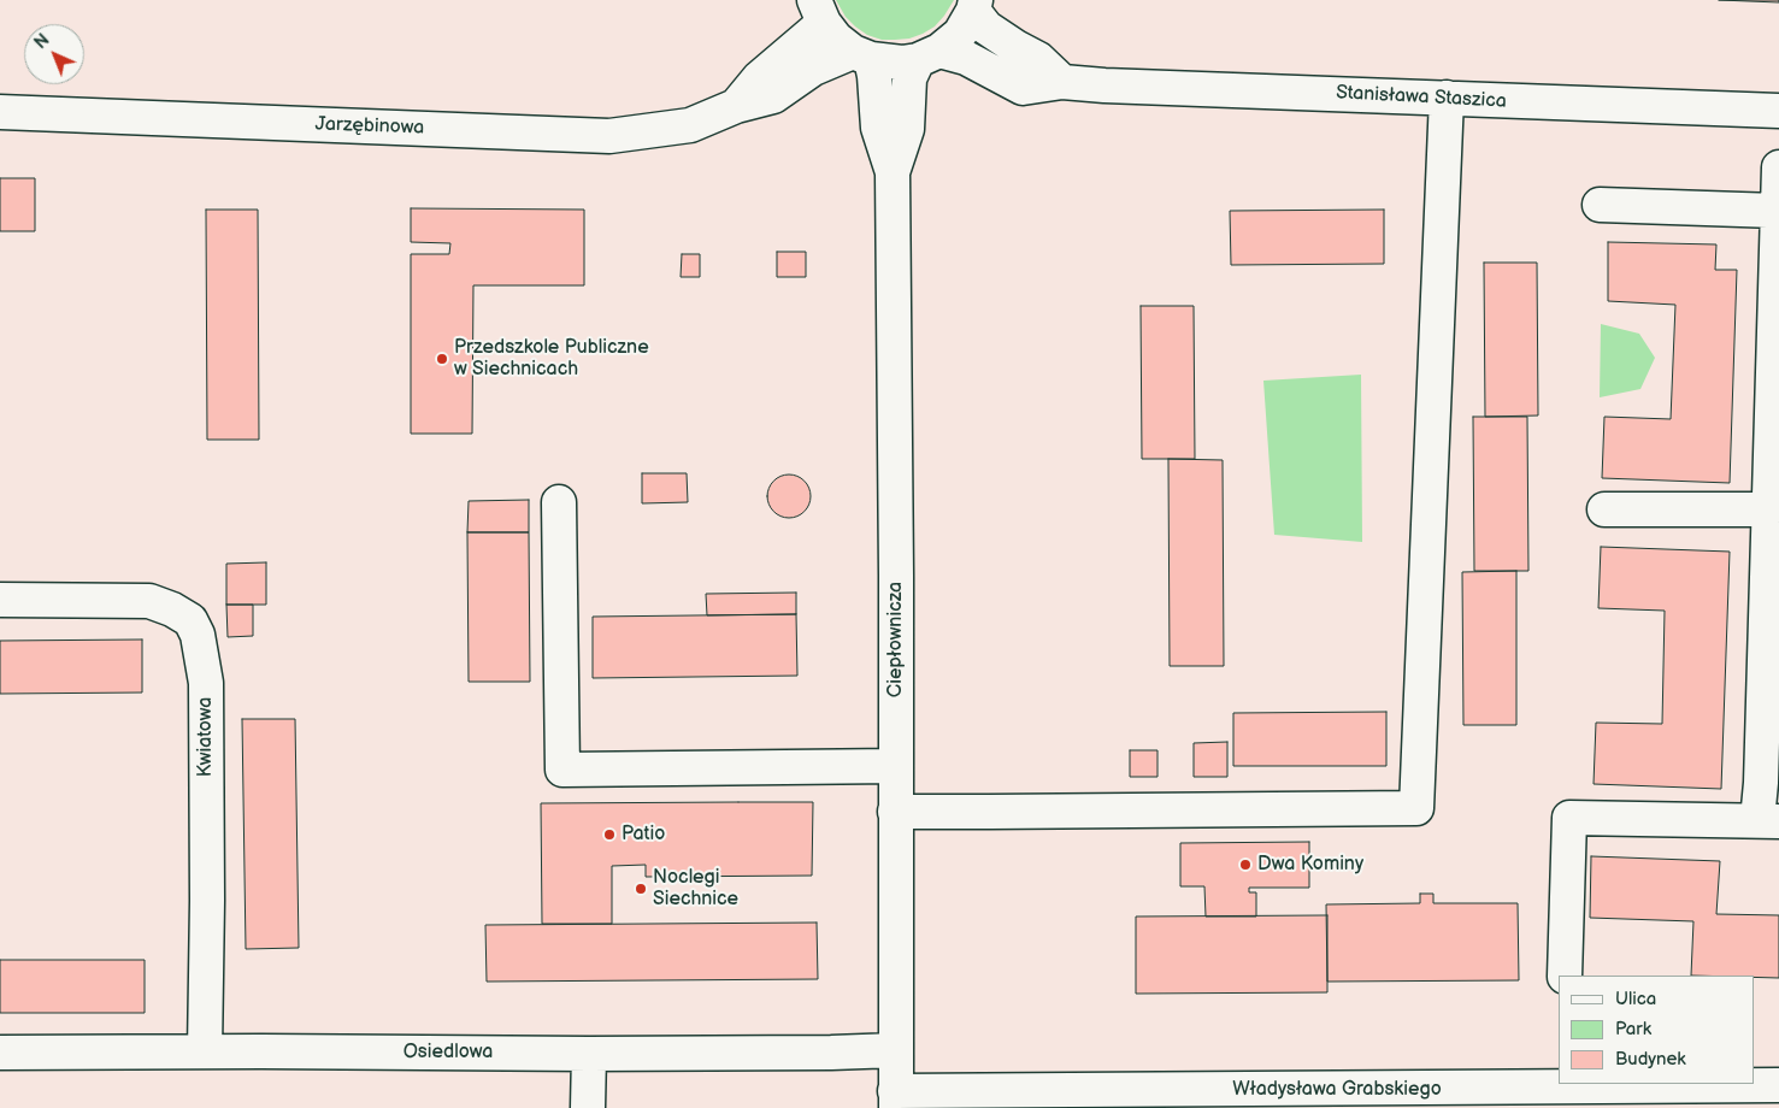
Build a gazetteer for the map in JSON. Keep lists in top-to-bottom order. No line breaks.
{"streets":{"street":["Stanisława Staszica","Jarzębinowa","Ciepłownicza","Kwiatowa","Osiedlowa","Władysława Grabskiego"]},"crossings":[["Stanisława Staszica","Ciepłownicza"],["Jarzębinowa","Ciepłownicza"],["Ciepłownicza","Osiedlowa"],["Ciepłownicza","Władysława Grabskiego"],["Kwiatowa","Osiedlowa"]],"places":["Przedszkole Publiczne w Siechnicach","Patio","Dwa Kominy","Noclegi Siechnice"],"legend":["Ulica","Park","Budynek"],"north":"top left"}
